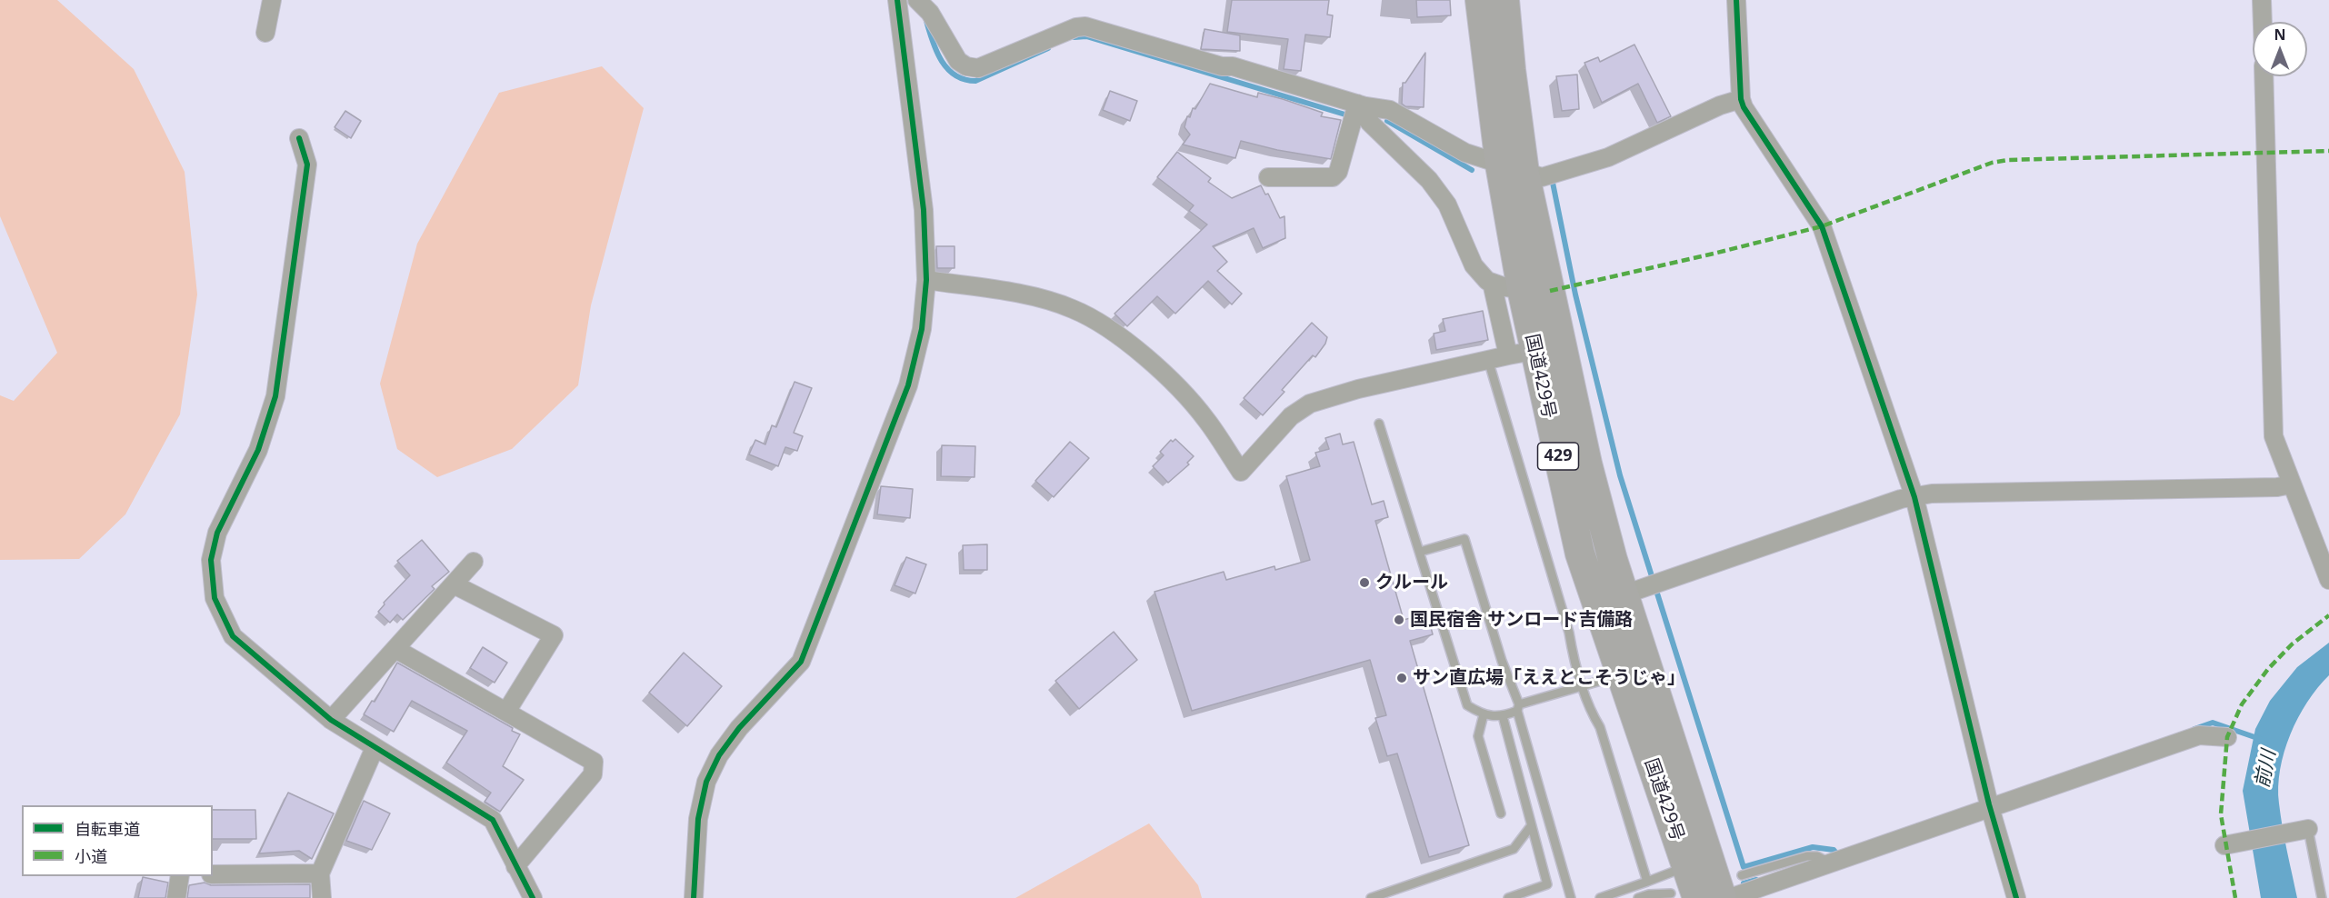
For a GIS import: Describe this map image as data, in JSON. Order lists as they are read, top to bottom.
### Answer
{
  "streets": {
    "highway": ["国道429号", "429"]
  },
  "water": ["前川"],
  "places": ["クルール", "国民宿舎 サンロード吉備路", "サン直広場「ええとこそうじゃ」"],
  "legend": ["自転車道", "小道"],
  "north": "top"
}
